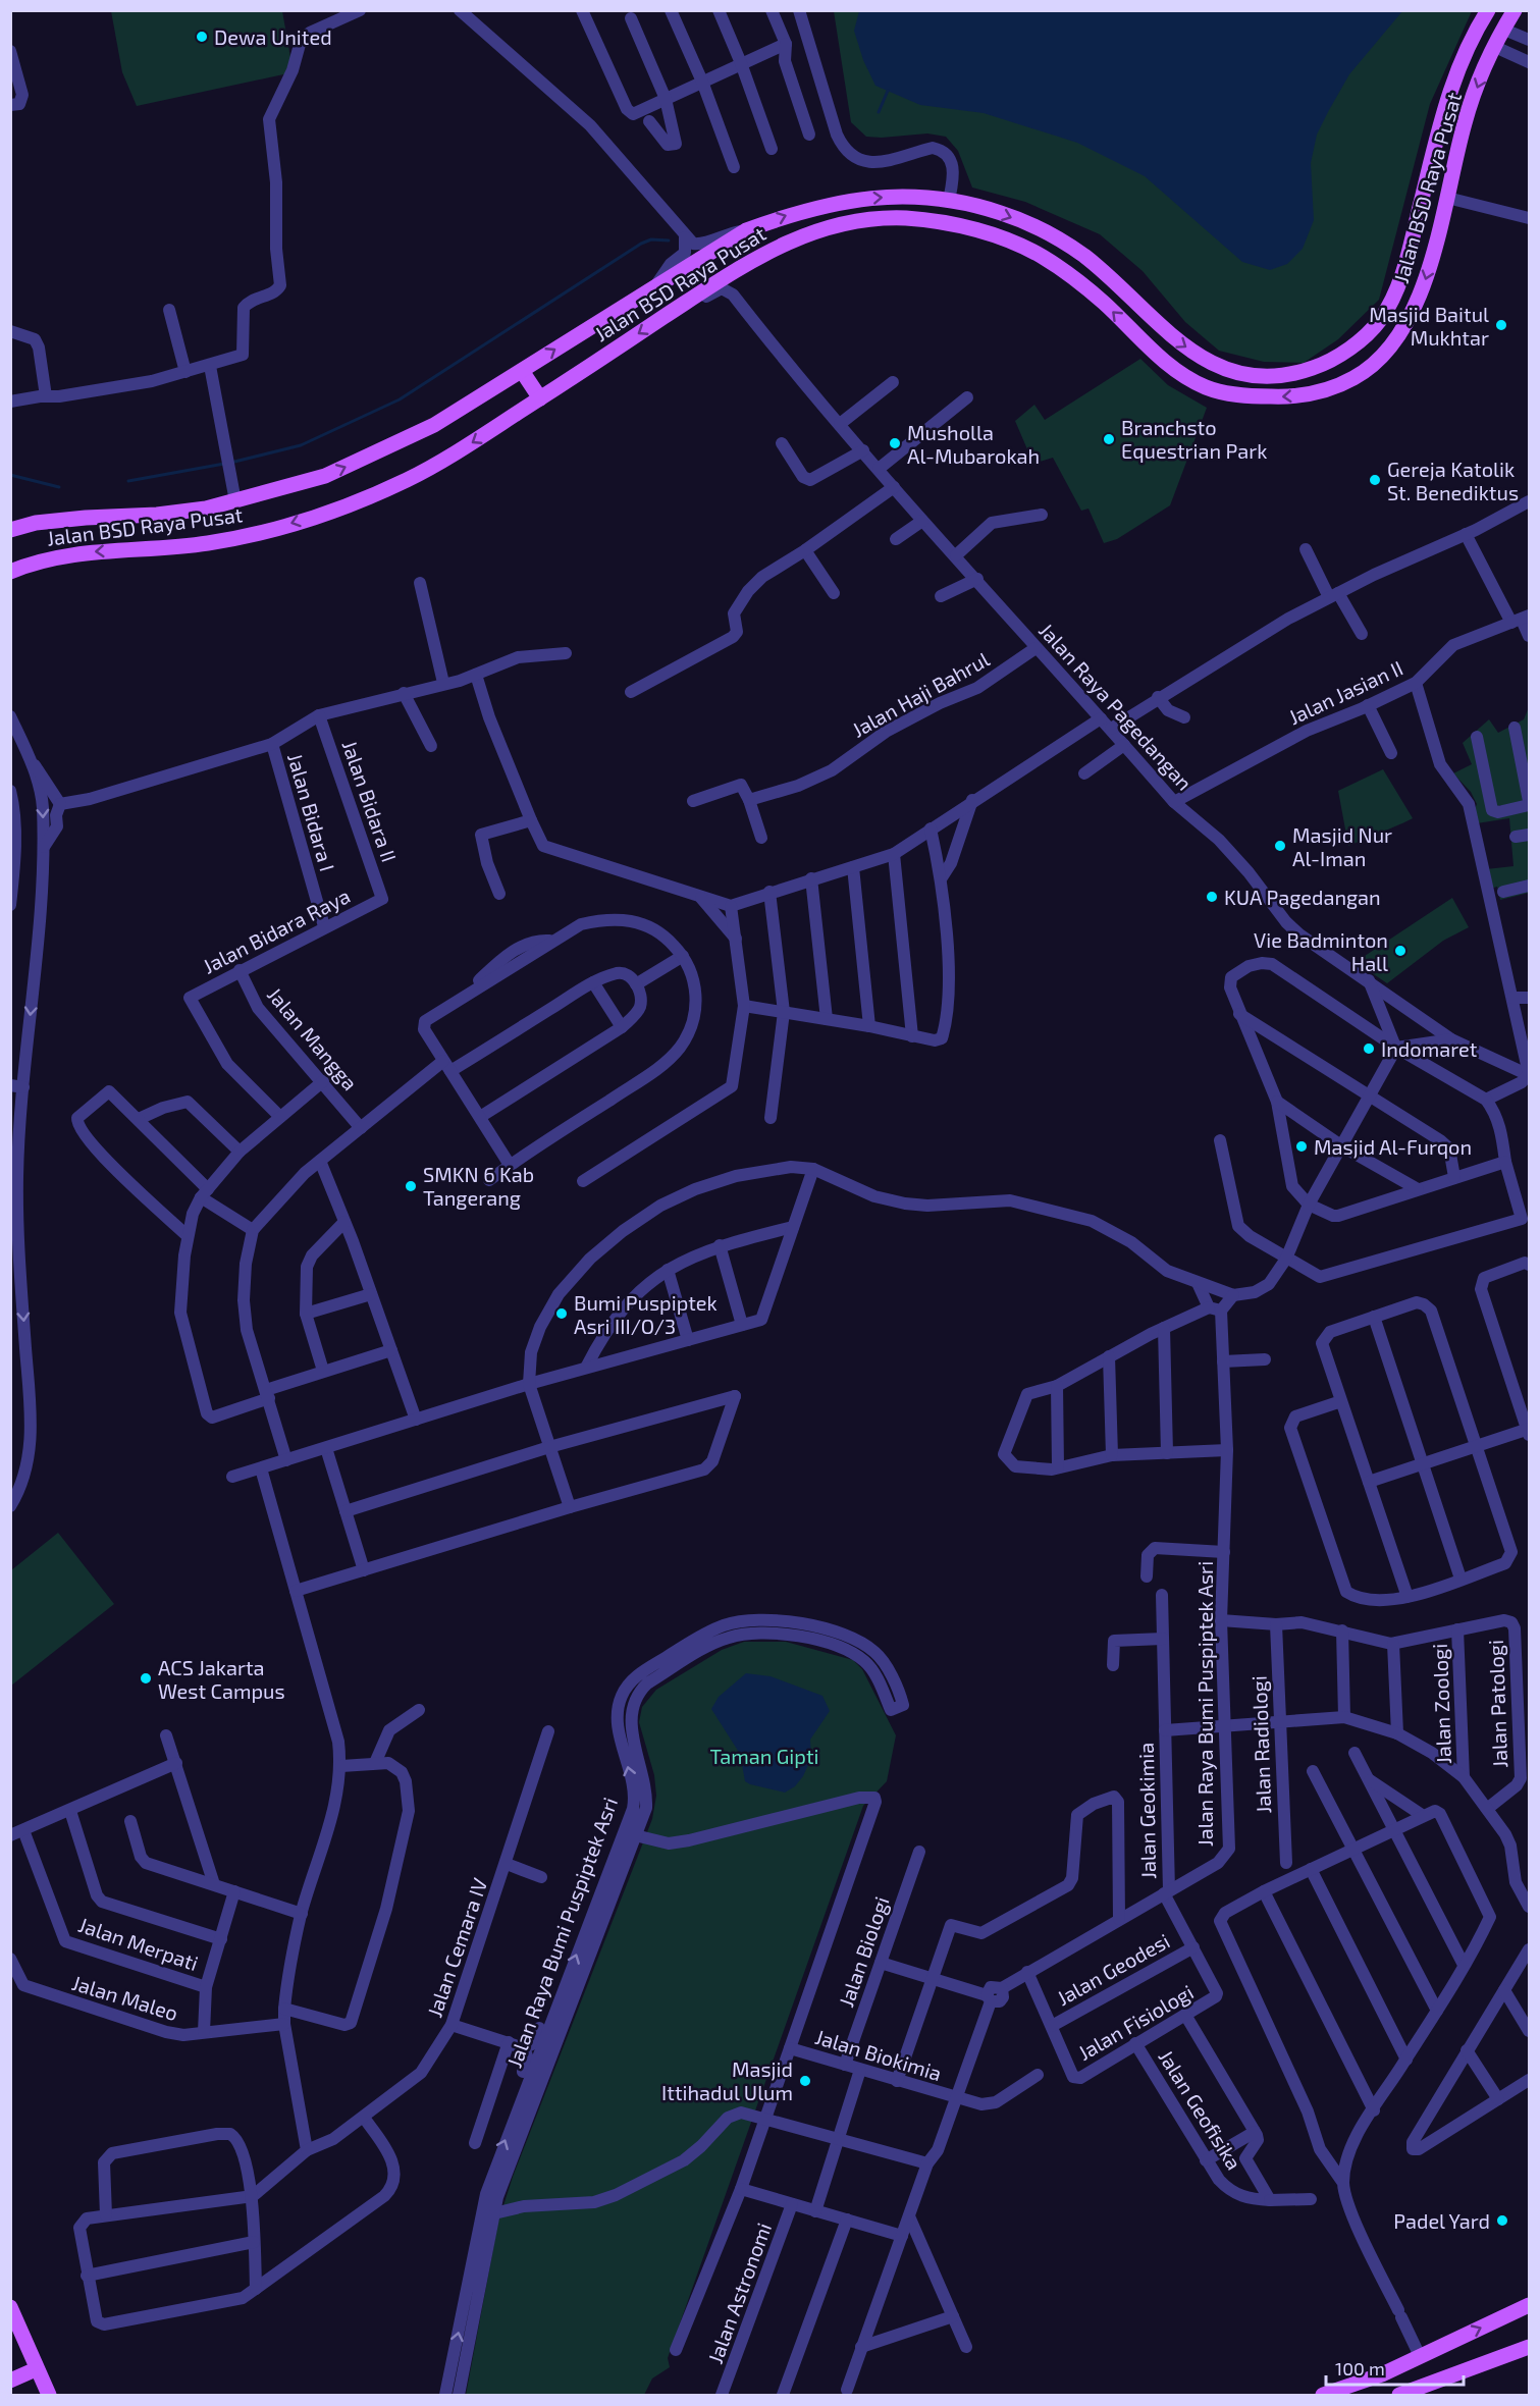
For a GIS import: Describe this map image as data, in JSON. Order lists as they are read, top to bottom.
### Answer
{
  "streets": {
    "main road": ["Jalan BSD Raya Pusat"],
    "street": [
      "Jalan Jasian II",
      "Jalan Haji Bahrul",
      "Jalan Raya Pagedangan",
      "Jalan Bidara II",
      "Jalan Bidara I",
      "Jalan Bidara Raya",
      "Jalan Mangga",
      "Jalan Raya Bumi Puspiptek Asri",
      "Jalan Zoologi",
      "Jalan Patologi",
      "Jalan Radiologi",
      "Jalan Geokimia",
      "Jalan Merpati",
      "Jalan Cemara IV",
      "Jalan Biologi",
      "Jalan Geodesi",
      "Jalan Maleo",
      "Jalan Fisiologi",
      "Jalan Biokimia",
      "Jalan Geofisika",
      "Jalan Astronomi"
    ]
  },
  "crossings": [
    ["Jalan Jasian II", "Jalan Raya Pagedangan"],
    ["Jalan Haji Bahrul", "Jalan Raya Pagedangan"],
    ["Jalan Bidara II", "Jalan Bidara Raya"],
    ["Jalan Bidara I", "Jalan Bidara Raya"],
    ["Jalan Bidara Raya", "Jalan Mangga"],
    ["Jalan Raya Bumi Puspiptek Asri", "Jalan Patologi"],
    ["Jalan Raya Bumi Puspiptek Asri", "Jalan Geokimia"],
    ["Jalan Raya Bumi Puspiptek Asri", "Jalan Fisiologi"],
    ["Jalan Zoologi", "Jalan Patologi"],
    ["Jalan Patologi", "Jalan Radiologi"],
    ["Jalan Radiologi", "Jalan Geokimia"],
    ["Jalan Geokimia", "Jalan Fisiologi"],
    ["Jalan Biologi", "Jalan Biokimia"],
    ["Jalan Geodesi", "Jalan Fisiologi"],
    ["Jalan Fisiologi", "Jalan Geofisika"]
  ],
  "parks": ["Taman Gipti"],
  "places": [
    "Dewa United",
    "Masjid Baitul Mukhtar",
    "Branchsto Equestrian Park",
    "Musholla Al-Mubarokah",
    "Gereja Katolik St. Benediktus",
    "Masjid Nur Al-Iman",
    "KUA Pagedangan",
    "Vie Badminton Hall",
    "Indomaret",
    "Masjid Al-Furqon",
    "SMKN 6 Kab Tangerang",
    "Bumi Puspiptek Asri III/O/3",
    "ACS Jakarta West Campus",
    "Masjid Ittihadul Ulum",
    "Padel Yard"
  ],
  "scale_bar": "100 m"
}
